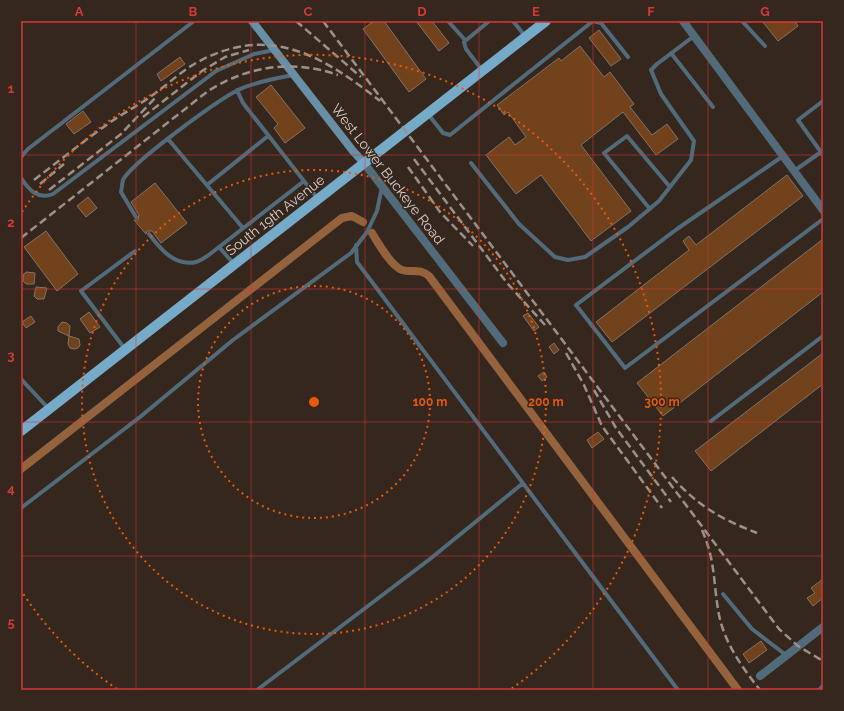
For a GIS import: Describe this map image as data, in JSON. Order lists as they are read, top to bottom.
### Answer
{
  "streets": {
    "main road": ["West Lower Buckeye Road", "South 19th Avenue"]
  },
  "crossings": [
    ["West Lower Buckeye Road", "South 19th Avenue"]
  ],
  "grid": {
    "columns": [
      "A",
      "B",
      "C",
      "D",
      "E",
      "F",
      "G"
    ],
    "rows": [
      "1",
      "2",
      "3",
      "4",
      "5"
    ]
  },
  "rings": ["100 m", "200 m", "300 m"]
}
